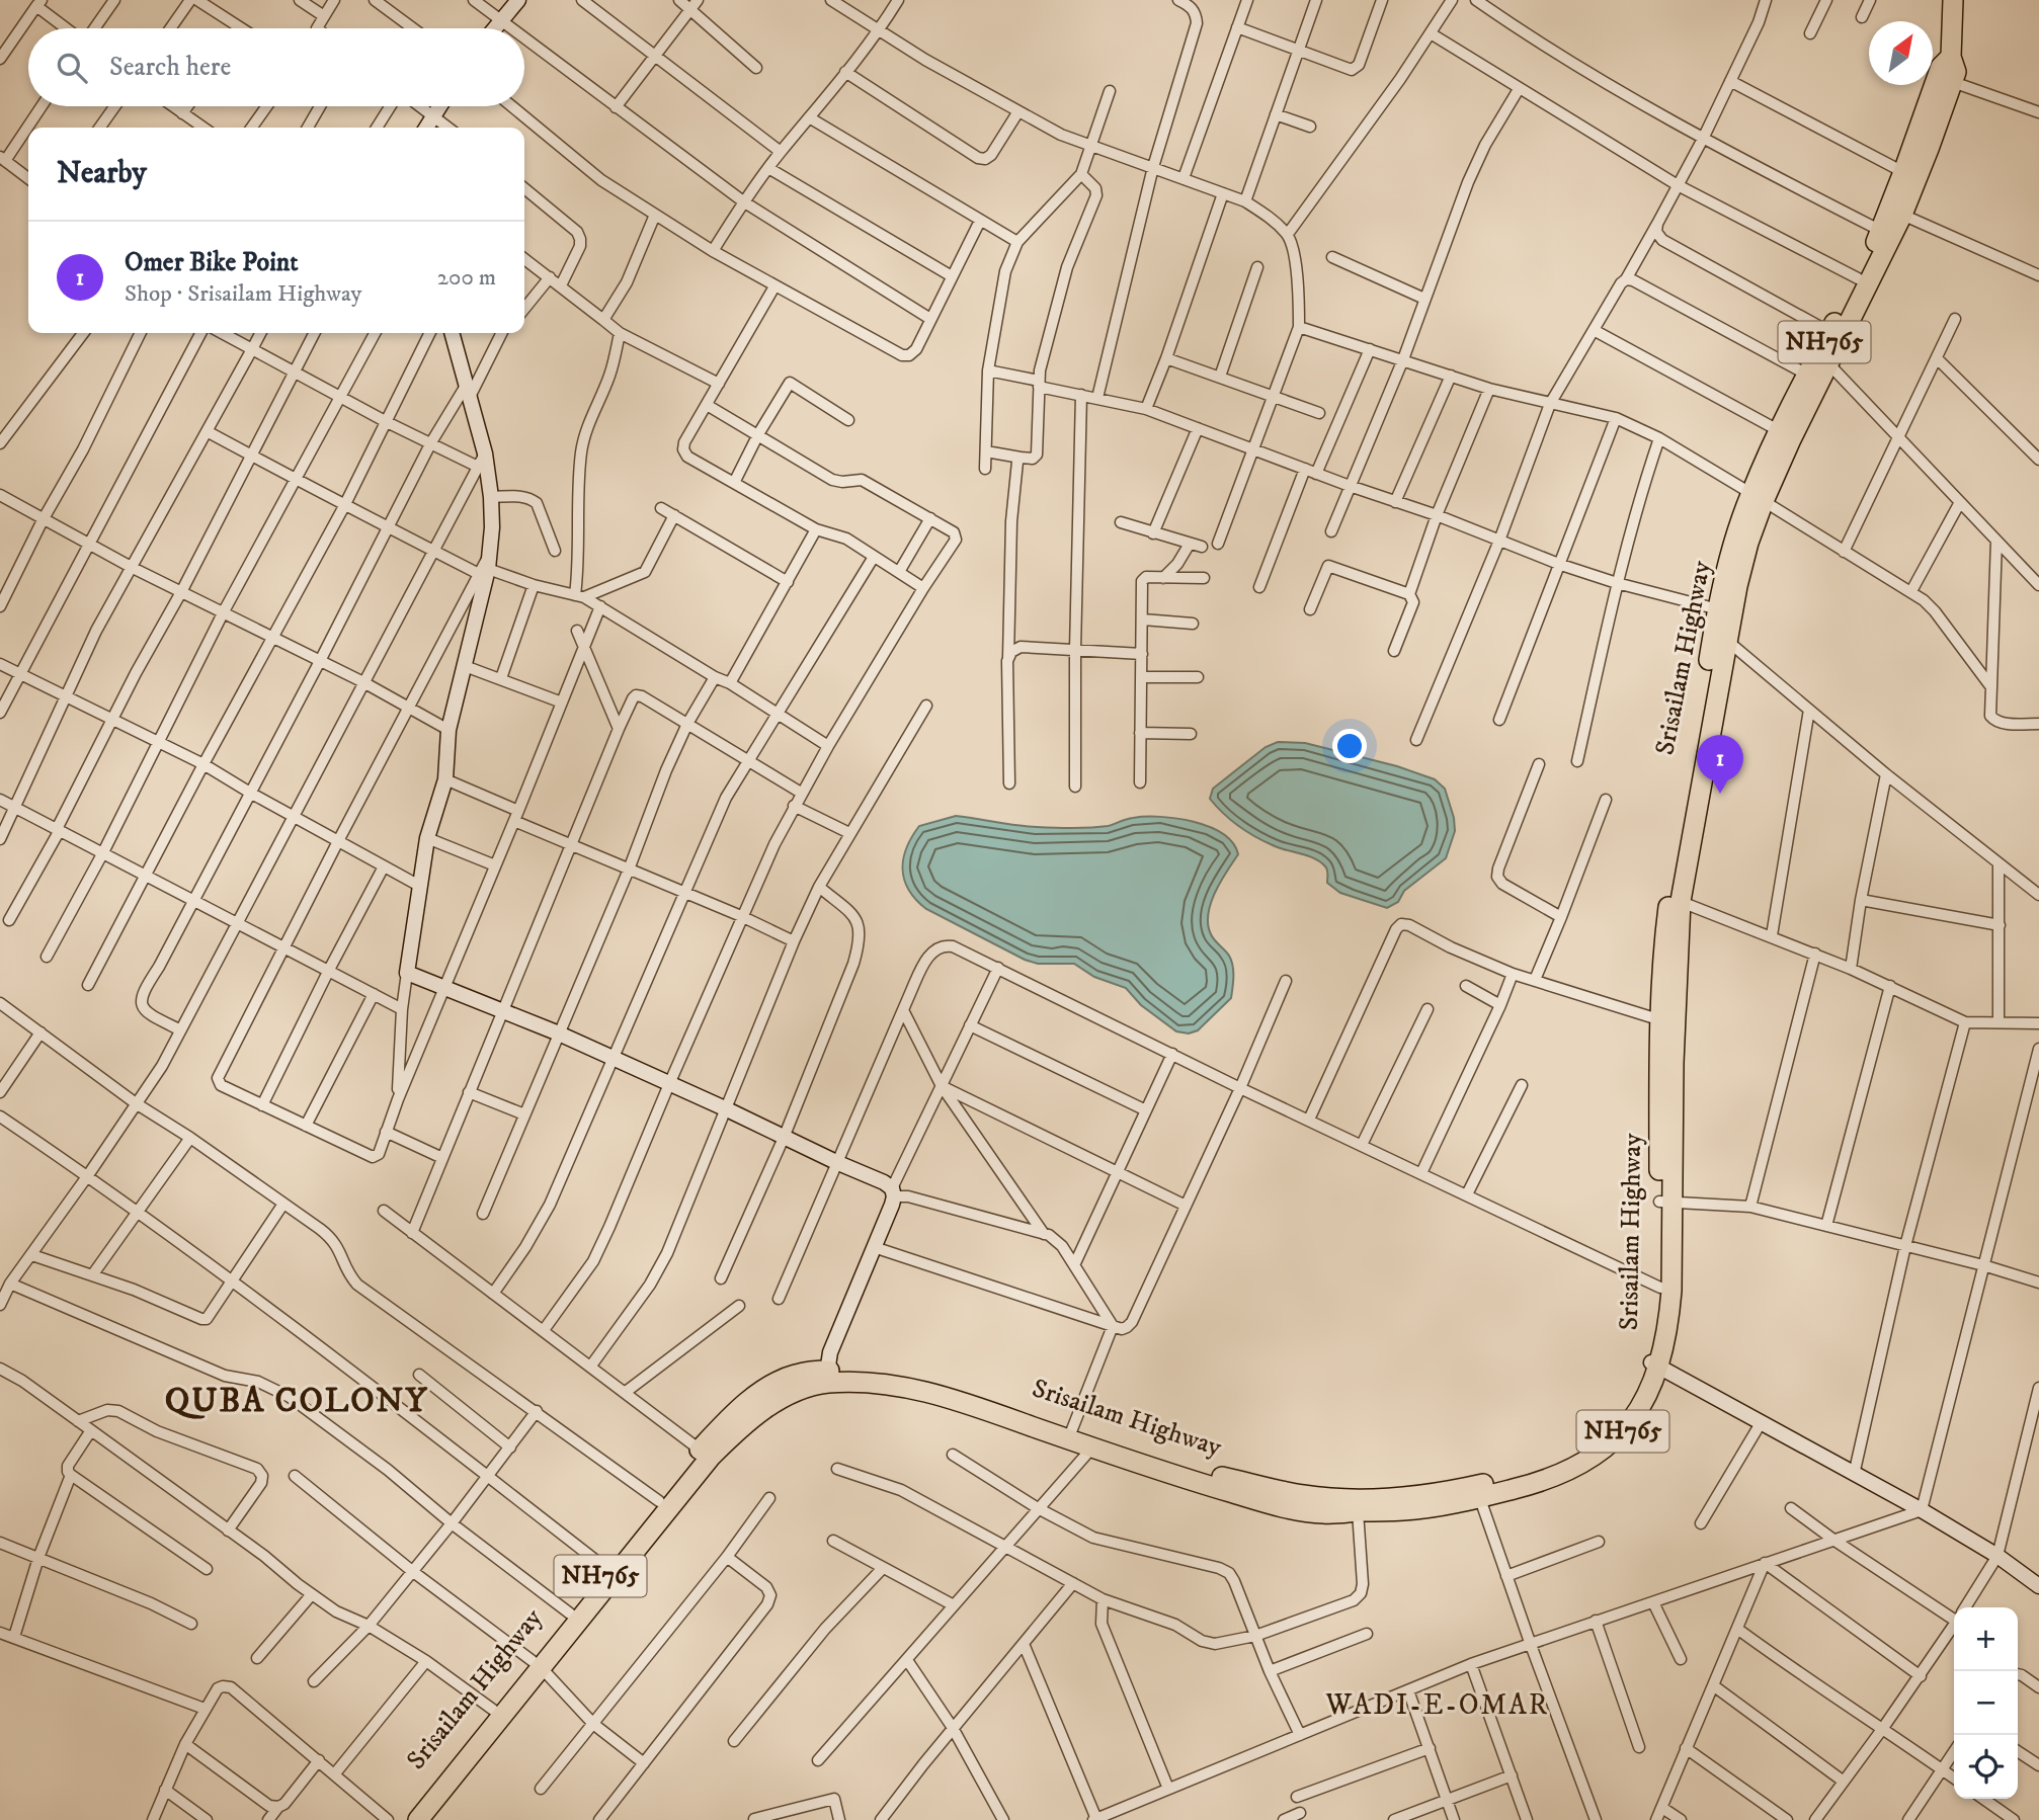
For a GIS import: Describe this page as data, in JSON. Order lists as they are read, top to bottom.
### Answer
{
  "streets": {
    "highway": ["NH765", "Srisailam Highway"]
  },
  "districts": ["QUBA COLONY", "WADI-E-OMAR"],
  "north": "top right",
  "page": {
    "search": "Search here",
    "heading": "Nearby",
    "list": [
      {
        "mark": "1",
        "name": "Omer Bike Point",
        "note": "Shop · Srisailam Highway",
        "value": "200 m"
      }
    ],
    "pins": "1",
    "map_buttons": ["+", "−"]
  }
}
